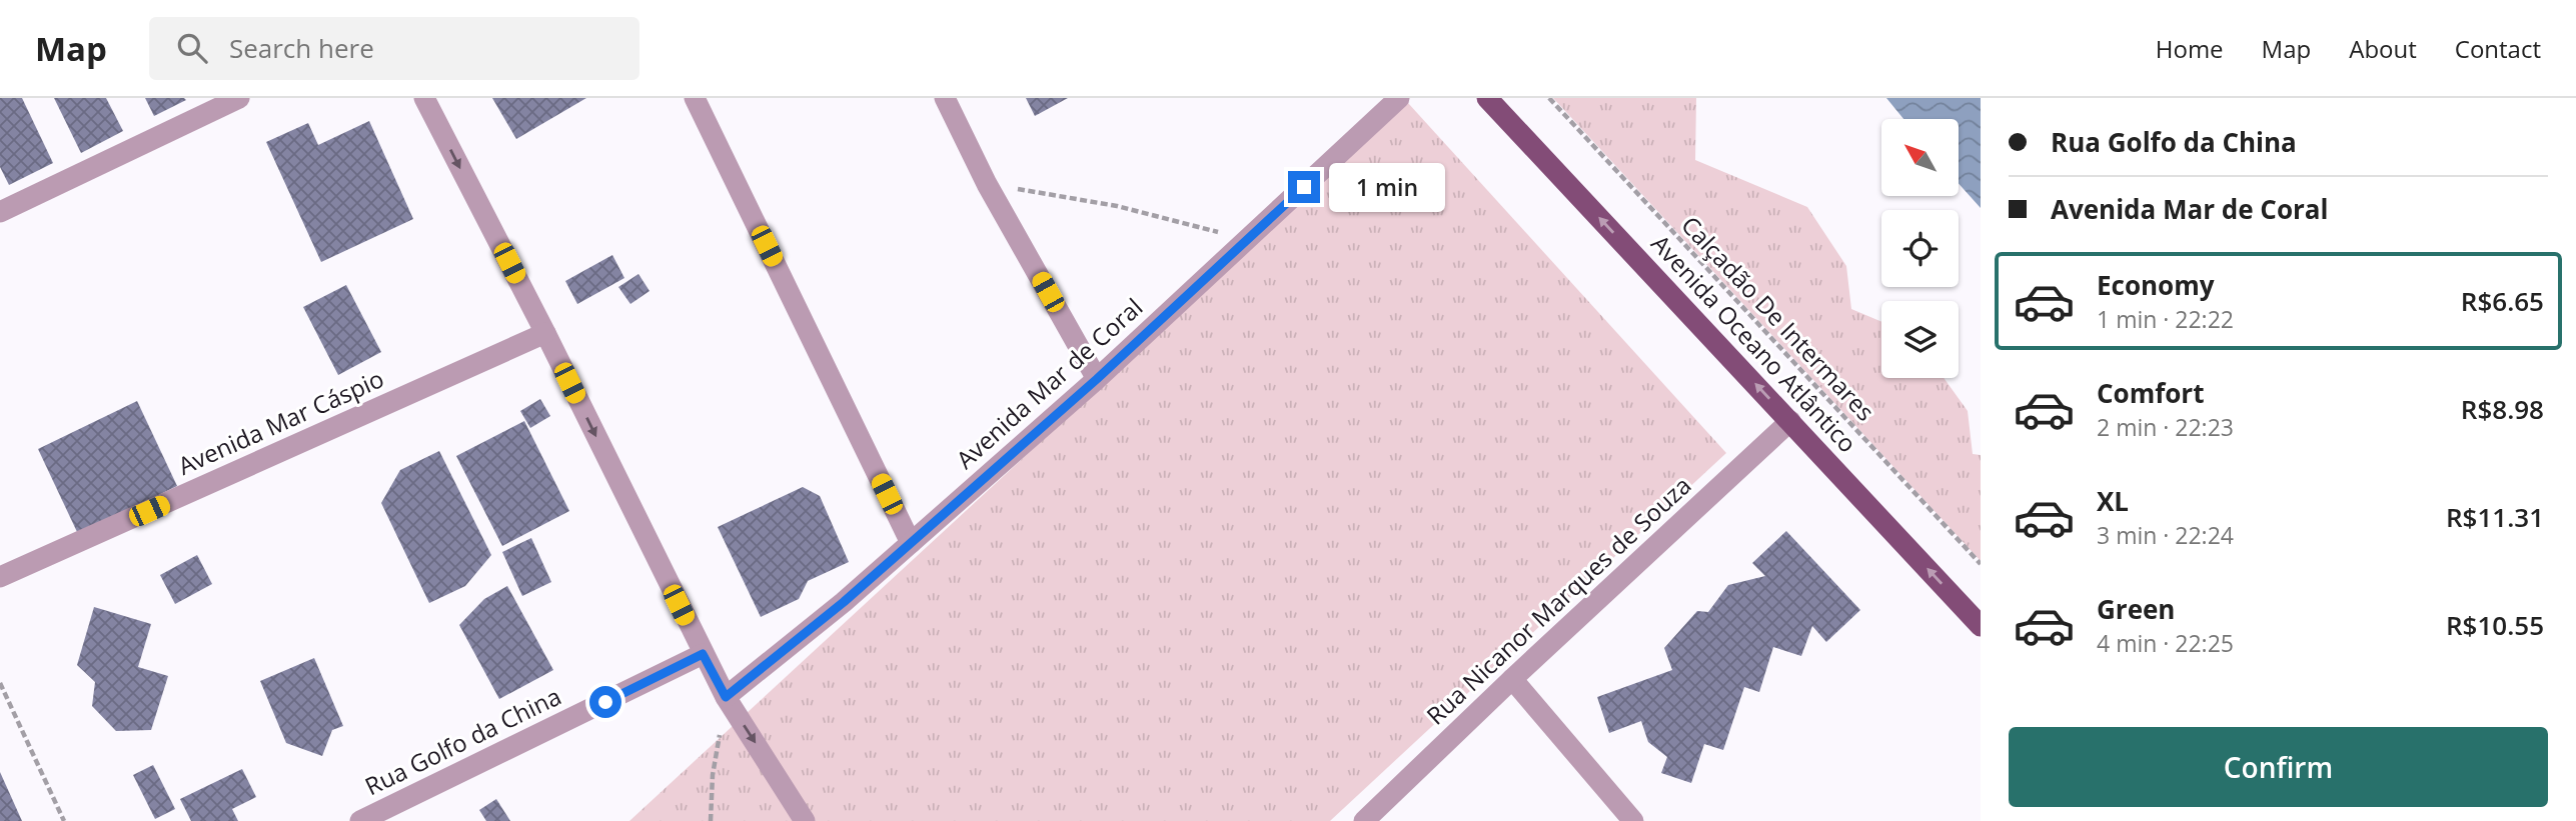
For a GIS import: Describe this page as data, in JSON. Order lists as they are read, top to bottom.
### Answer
{
  "streets": {
    "main road": ["Avenida Oceano Atlântico"],
    "street": [
      "Avenida Mar de Coral",
      "Avenida Mar Cáspio",
      "Rua Nicanor Marques de Souza",
      "Rua Golfo da China"
    ],
    "path": ["Calçadão De Intermares"]
  },
  "crossings": [
    ["Avenida Oceano Atlântico", "Rua Nicanor Marques de Souza"]
  ],
  "one_way": ["Avenida Oceano Atlântico"],
  "north": "top left",
  "page": {
    "header": "Map",
    "search": "Search here",
    "nav": [
      "Home",
      "Map",
      "About",
      "Contact"
    ],
    "banner": ["Rua Golfo da China", "Avenida Mar de Coral"],
    "bubble": "1 min",
    "list": [
      {
        "name": "Economy",
        "note": "1 min · 22:22",
        "value": "R$6.65"
      },
      {
        "name": "Comfort",
        "note": "2 min · 22:23",
        "value": "R$8.98"
      },
      {
        "name": "XL",
        "note": "3 min · 22:24",
        "value": "R$11.31"
      },
      {
        "name": "Green",
        "note": "4 min · 22:25",
        "value": "R$10.55"
      }
    ],
    "buttons": "Confirm"
  }
}
